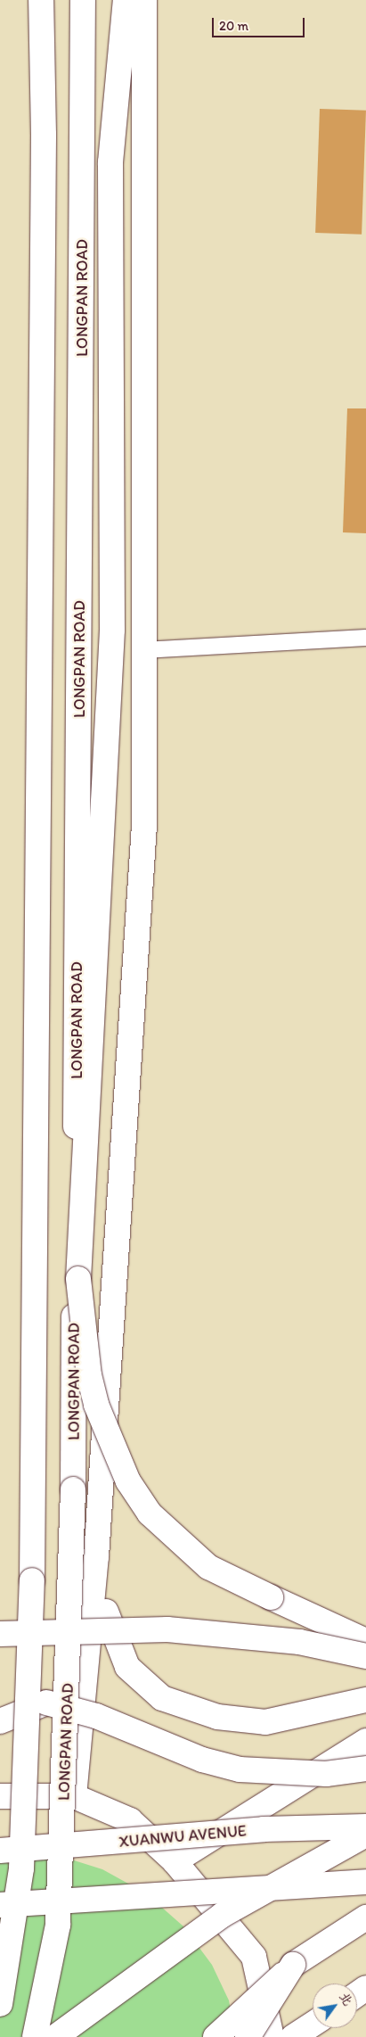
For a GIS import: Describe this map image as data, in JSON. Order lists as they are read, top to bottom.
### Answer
{
  "streets": {
    "main road": ["LONGPAN ROAD", "XUANWU AVENUE"]
  },
  "scale_bar": "20 m",
  "north": "top right"
}
